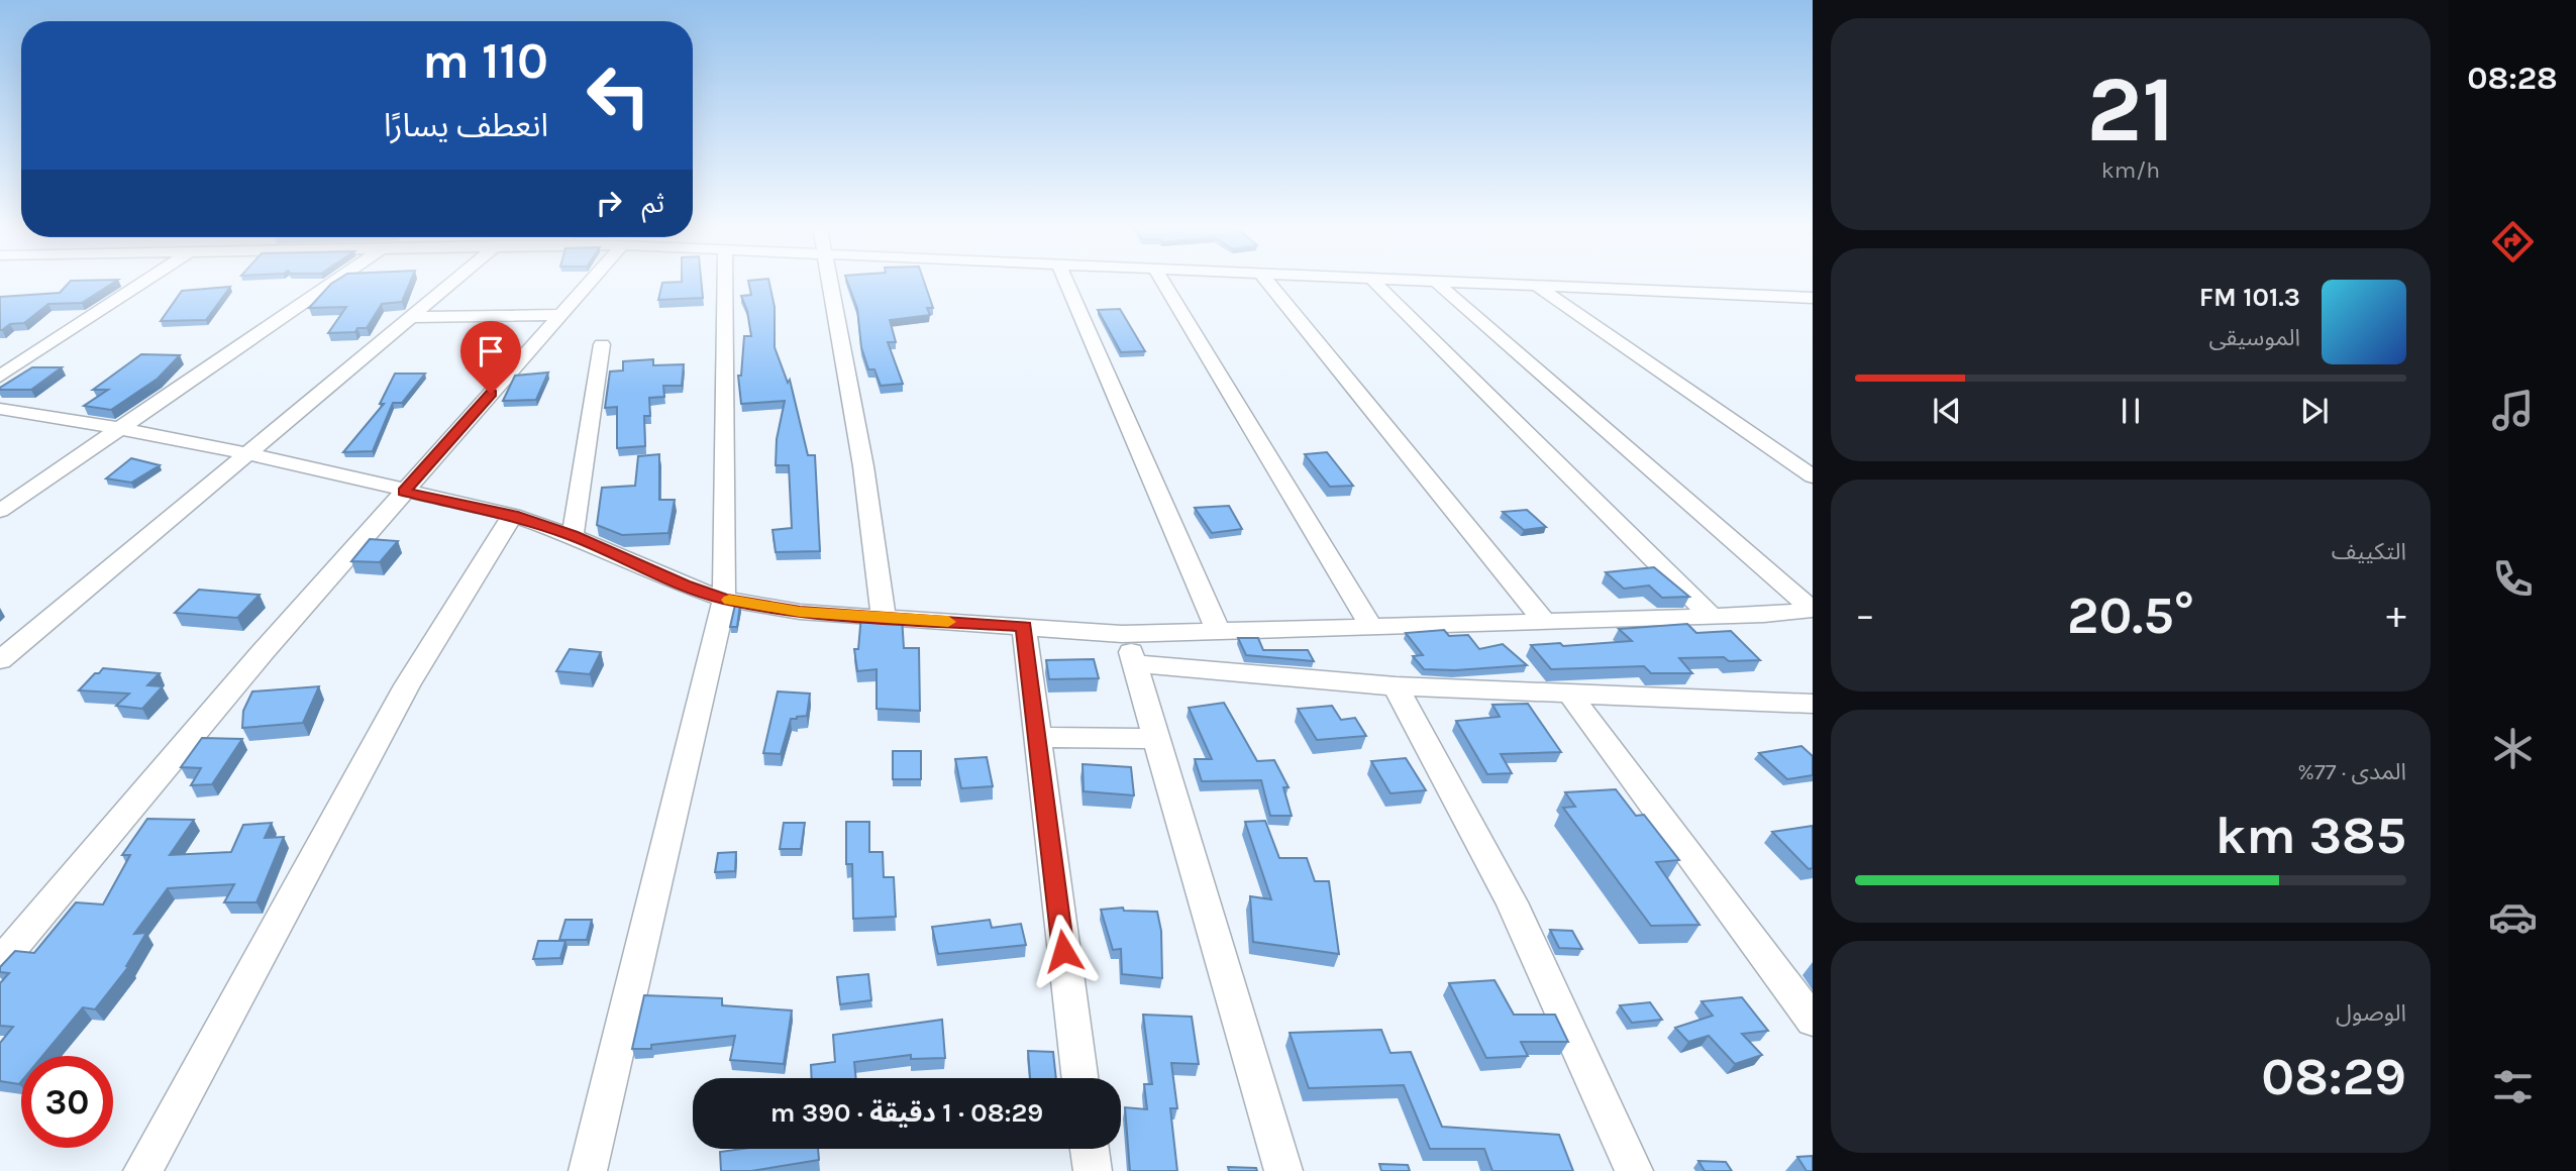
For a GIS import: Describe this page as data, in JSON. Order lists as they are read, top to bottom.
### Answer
{
  "page": {
    "tabs": "08:28",
    "tile": [
      ["21", "km/h"],
      "التكييف",
      ["المدى · 77%", "385 km"],
      ["الوصول", "08:29"]
    ],
    "turn": ["110 m", "انعطف يسارًا"],
    "then": "ثم",
    "song": ["101.3 FM", "الموسيقى"],
    "heat": ["−", "20.5°", "+"],
    "limit": "30",
    "trip": "08:29 · 1 دقيقة · 390 m"
  }
}
